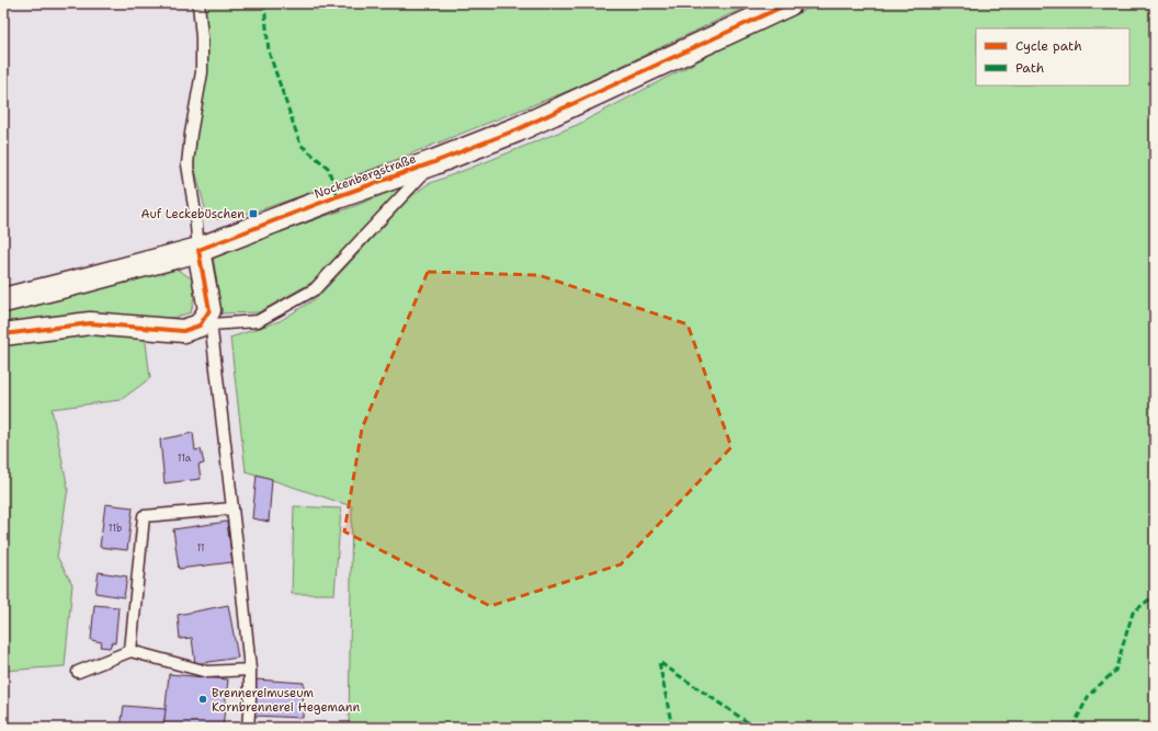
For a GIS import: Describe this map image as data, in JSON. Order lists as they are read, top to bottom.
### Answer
{
  "streets": {
    "main road": ["Nockenbergstraße"]
  },
  "places": {
    "transit": ["Auf Leckebüschen"],
    "other": ["Brennereimuseum Kornbrennerei Hegemann"]
  },
  "house_numbers": ["11a", "11b", "11"],
  "legend": ["Cycle path", "Path"]
}
